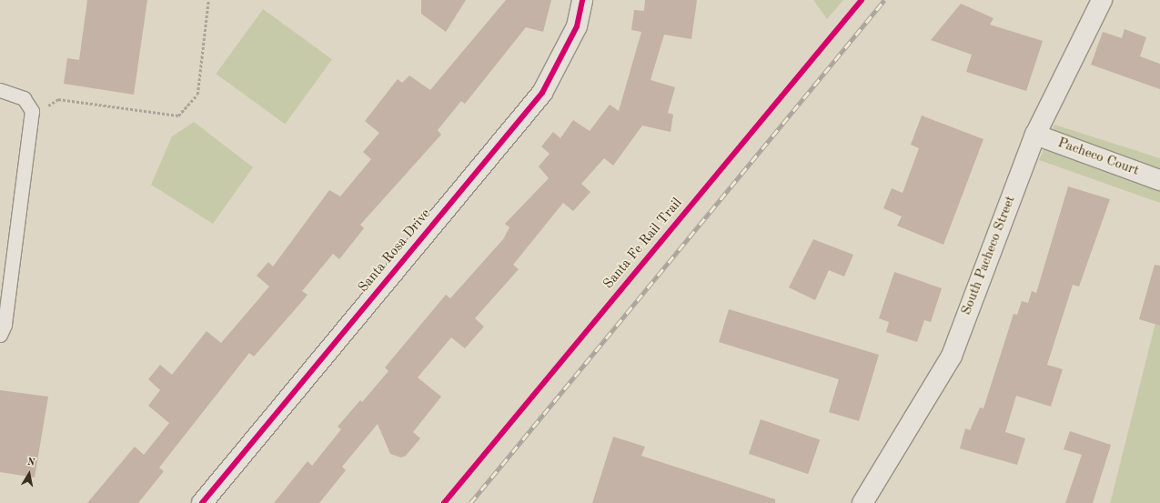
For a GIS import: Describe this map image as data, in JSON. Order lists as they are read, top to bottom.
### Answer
{
  "streets": {
    "street": ["Pacheco Court", "Santa Rosa Drive", "South Pacheco Street"],
    "cycle path": ["Santa Fe Rail Trail"]
  },
  "crossings": [
    ["Pacheco Court", "South Pacheco Street"]
  ],
  "north": "top"
}
